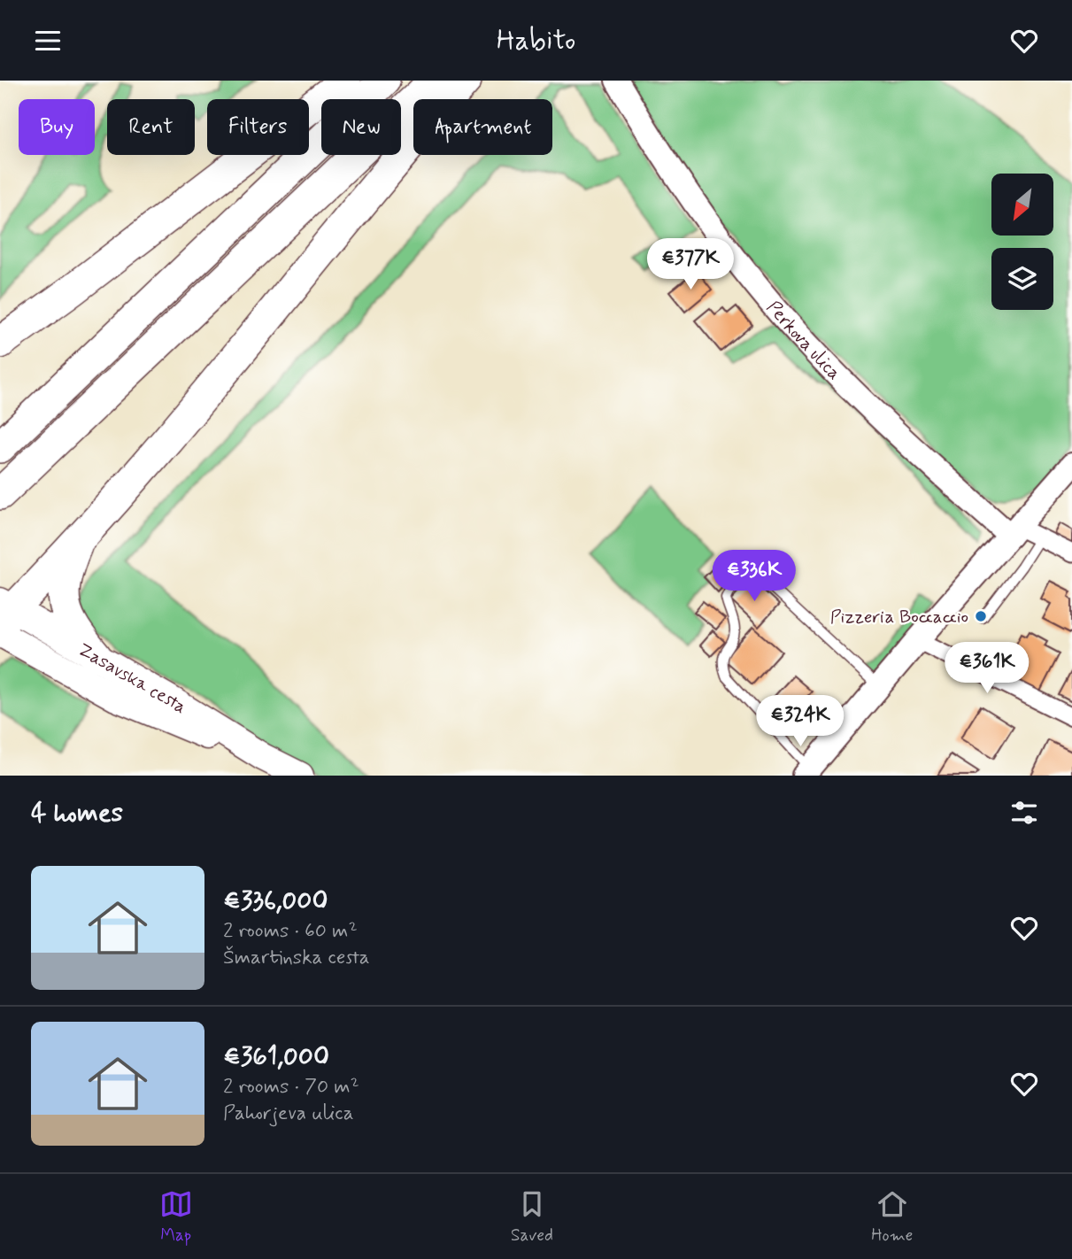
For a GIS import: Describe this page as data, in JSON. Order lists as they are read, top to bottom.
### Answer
{
  "streets": {
    "main road": ["Zasavska cesta"],
    "street": ["Perkova ulica"]
  },
  "places": ["Pizzeria Boccaccio"],
  "north": "bottom left",
  "page": {
    "header": "Habito",
    "chip": [
      "Buy",
      "Rent",
      "Filters",
      "New",
      "Apartment"
    ],
    "price": [
      "€377K",
      "€336K",
      "€361K",
      "€324K"
    ],
    "heading": "4 homes",
    "list": [
      {
        "name": "€336,000",
        "note": "2 rooms · 60 m² · Šmartinska cesta"
      },
      {
        "name": "€361,000",
        "note": "2 rooms · 70 m² · Pahorjeva ulica"
      }
    ],
    "tabs": ["Map", "Saved", "Home"]
  }
}
